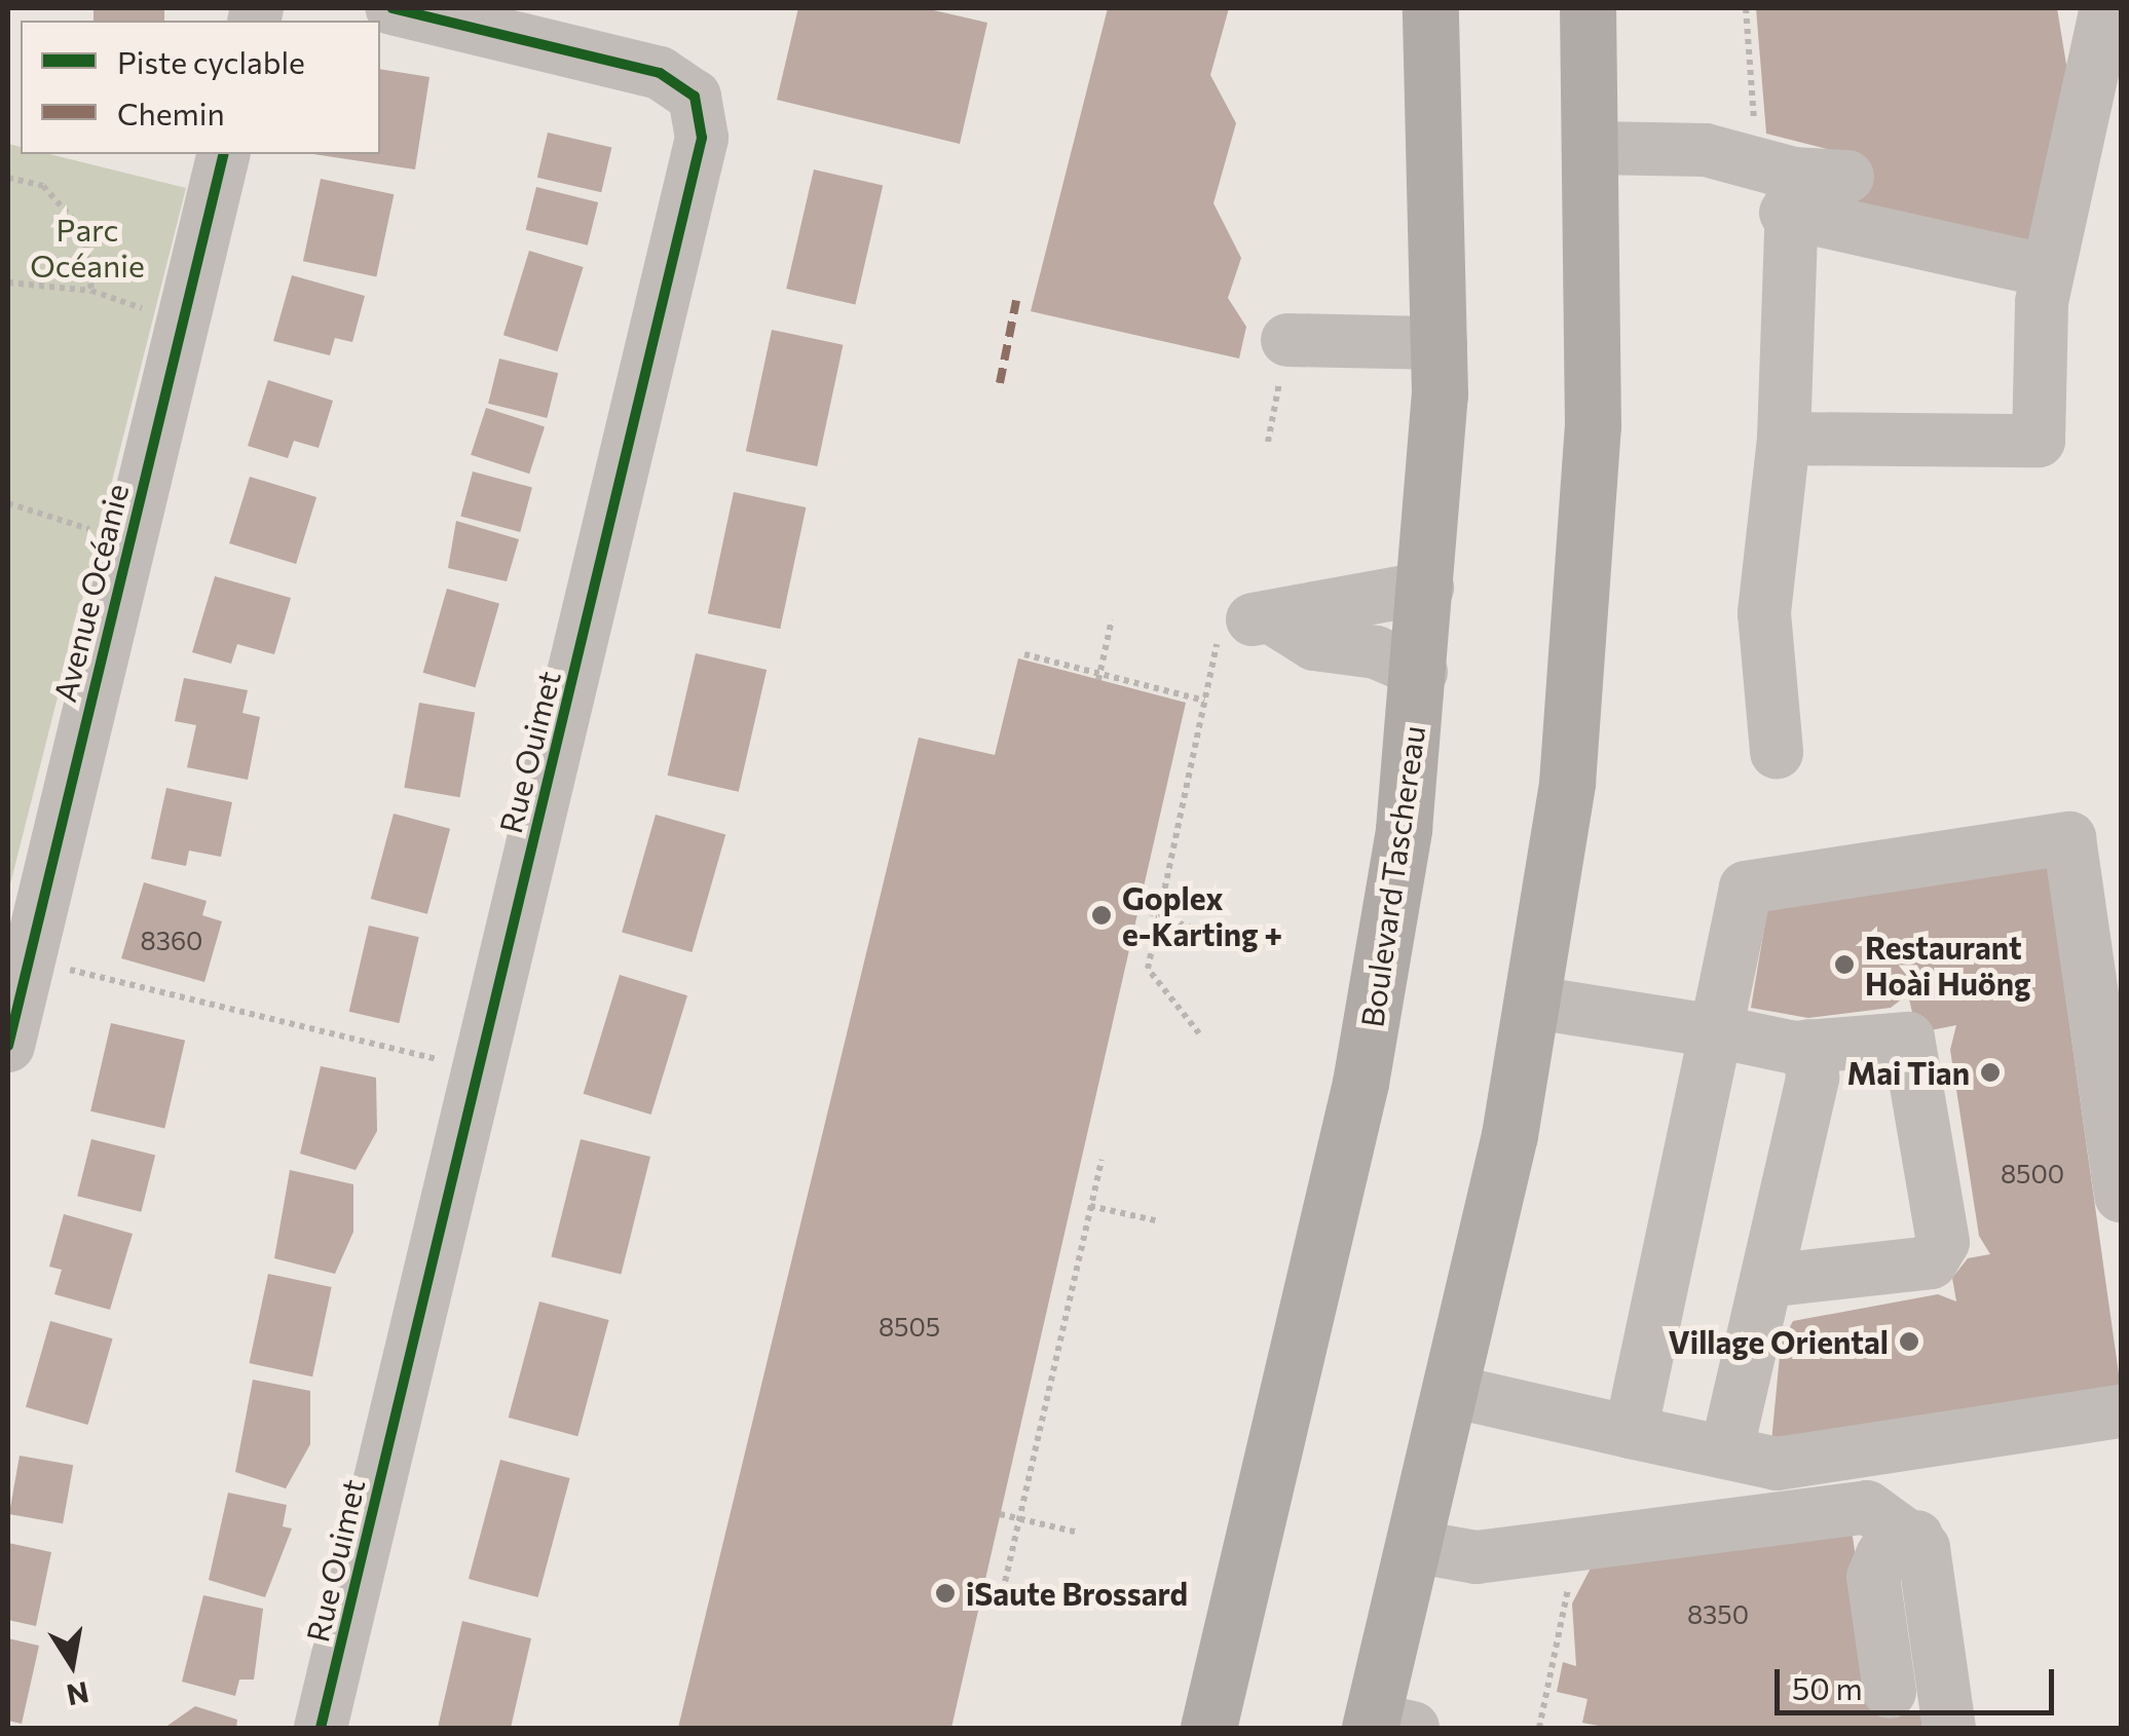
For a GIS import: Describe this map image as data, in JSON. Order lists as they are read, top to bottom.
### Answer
{
  "streets": {
    "main road": ["Boulevard Taschereau"],
    "street": ["Avenue Océanie", "Rue Ouimet"]
  },
  "parks": ["Parc Océanie"],
  "places": [
    "Goplex e-Karting +",
    "Restaurant Hoài Huöng",
    "Mai Tian",
    "Village Oriental",
    "iSaute Brossard"
  ],
  "house_numbers": [
    "8360",
    "8500",
    "8505",
    "8350"
  ],
  "legend": ["Piste cyclable", "Chemin"],
  "scale_bar": "50 m",
  "north": "bottom"
}
